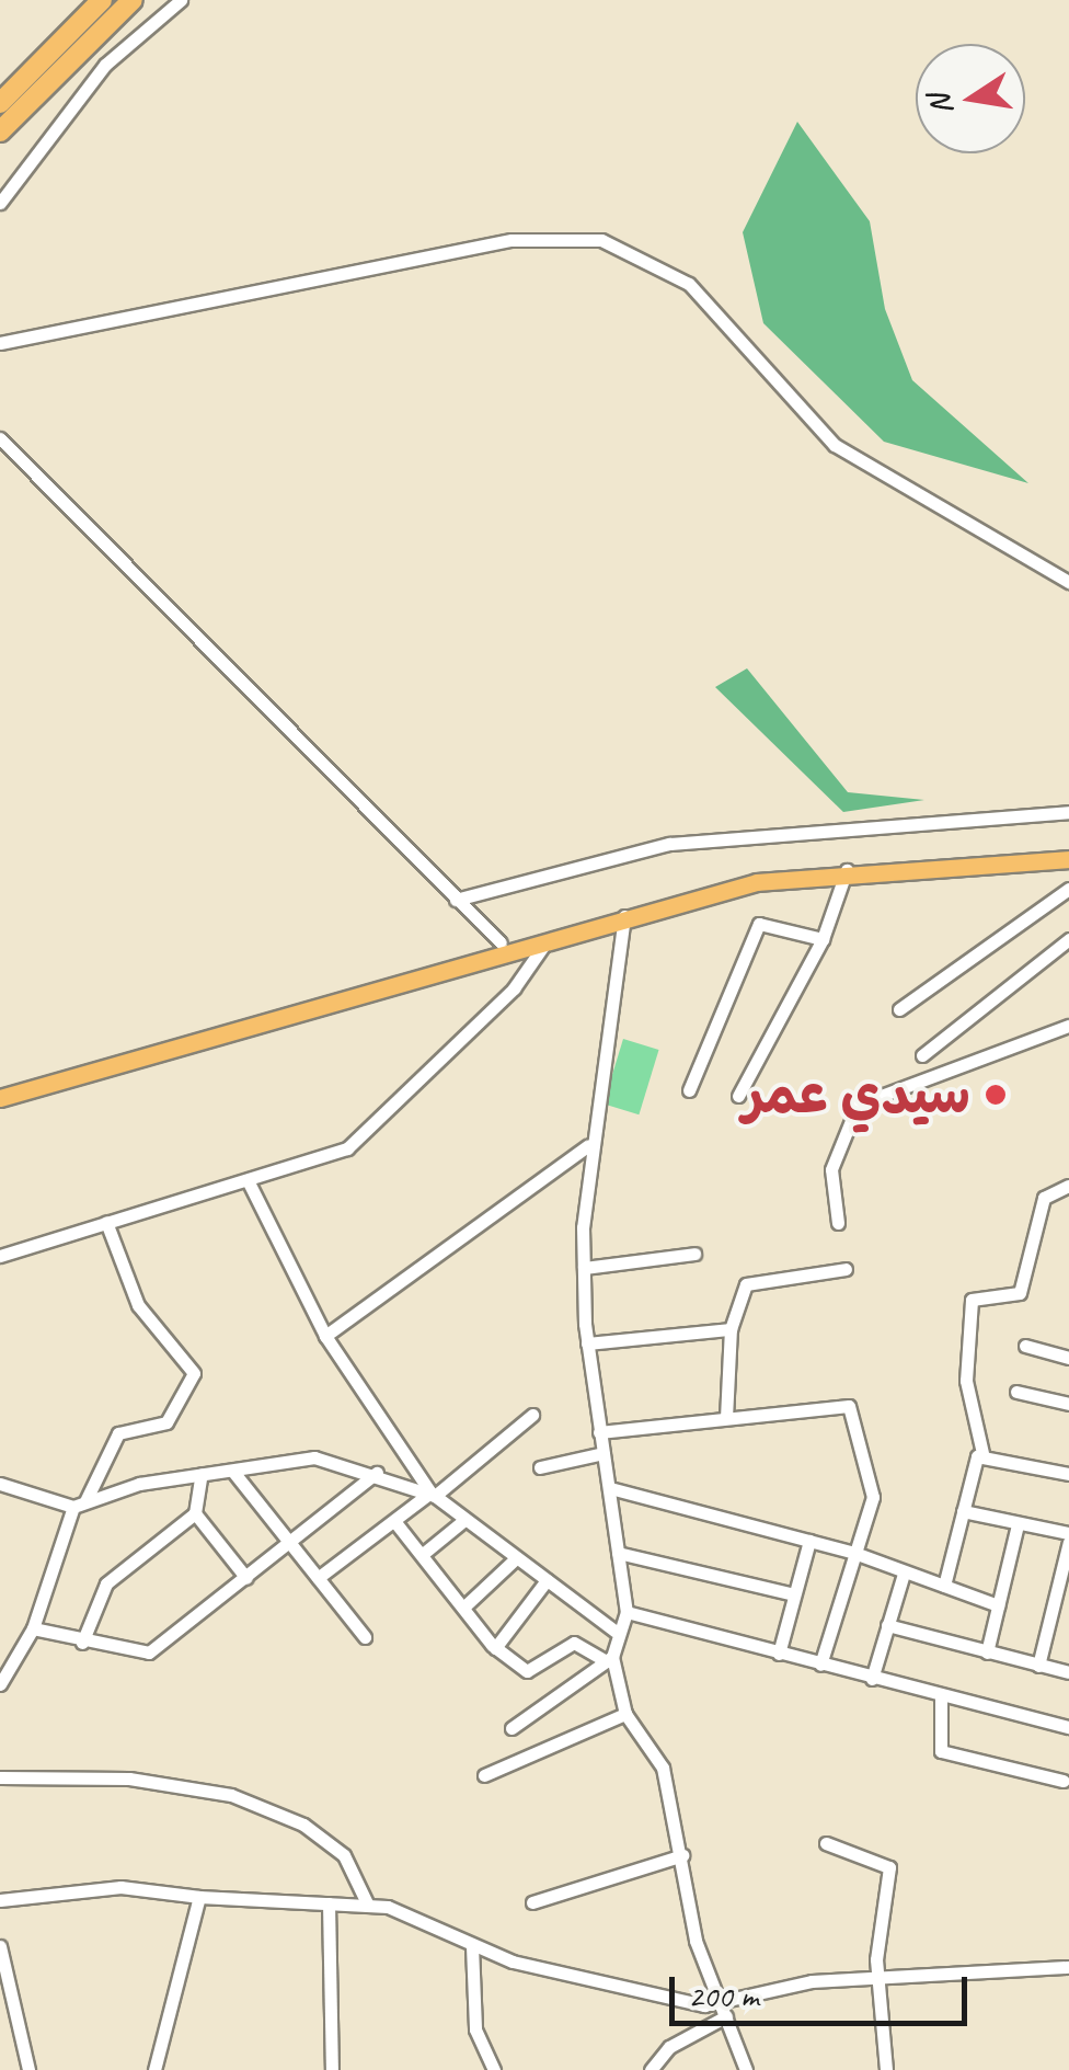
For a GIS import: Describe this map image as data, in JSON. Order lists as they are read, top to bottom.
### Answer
{
  "places": ["سيدي عمر"],
  "scale_bar": "200 m",
  "north": "left"
}
